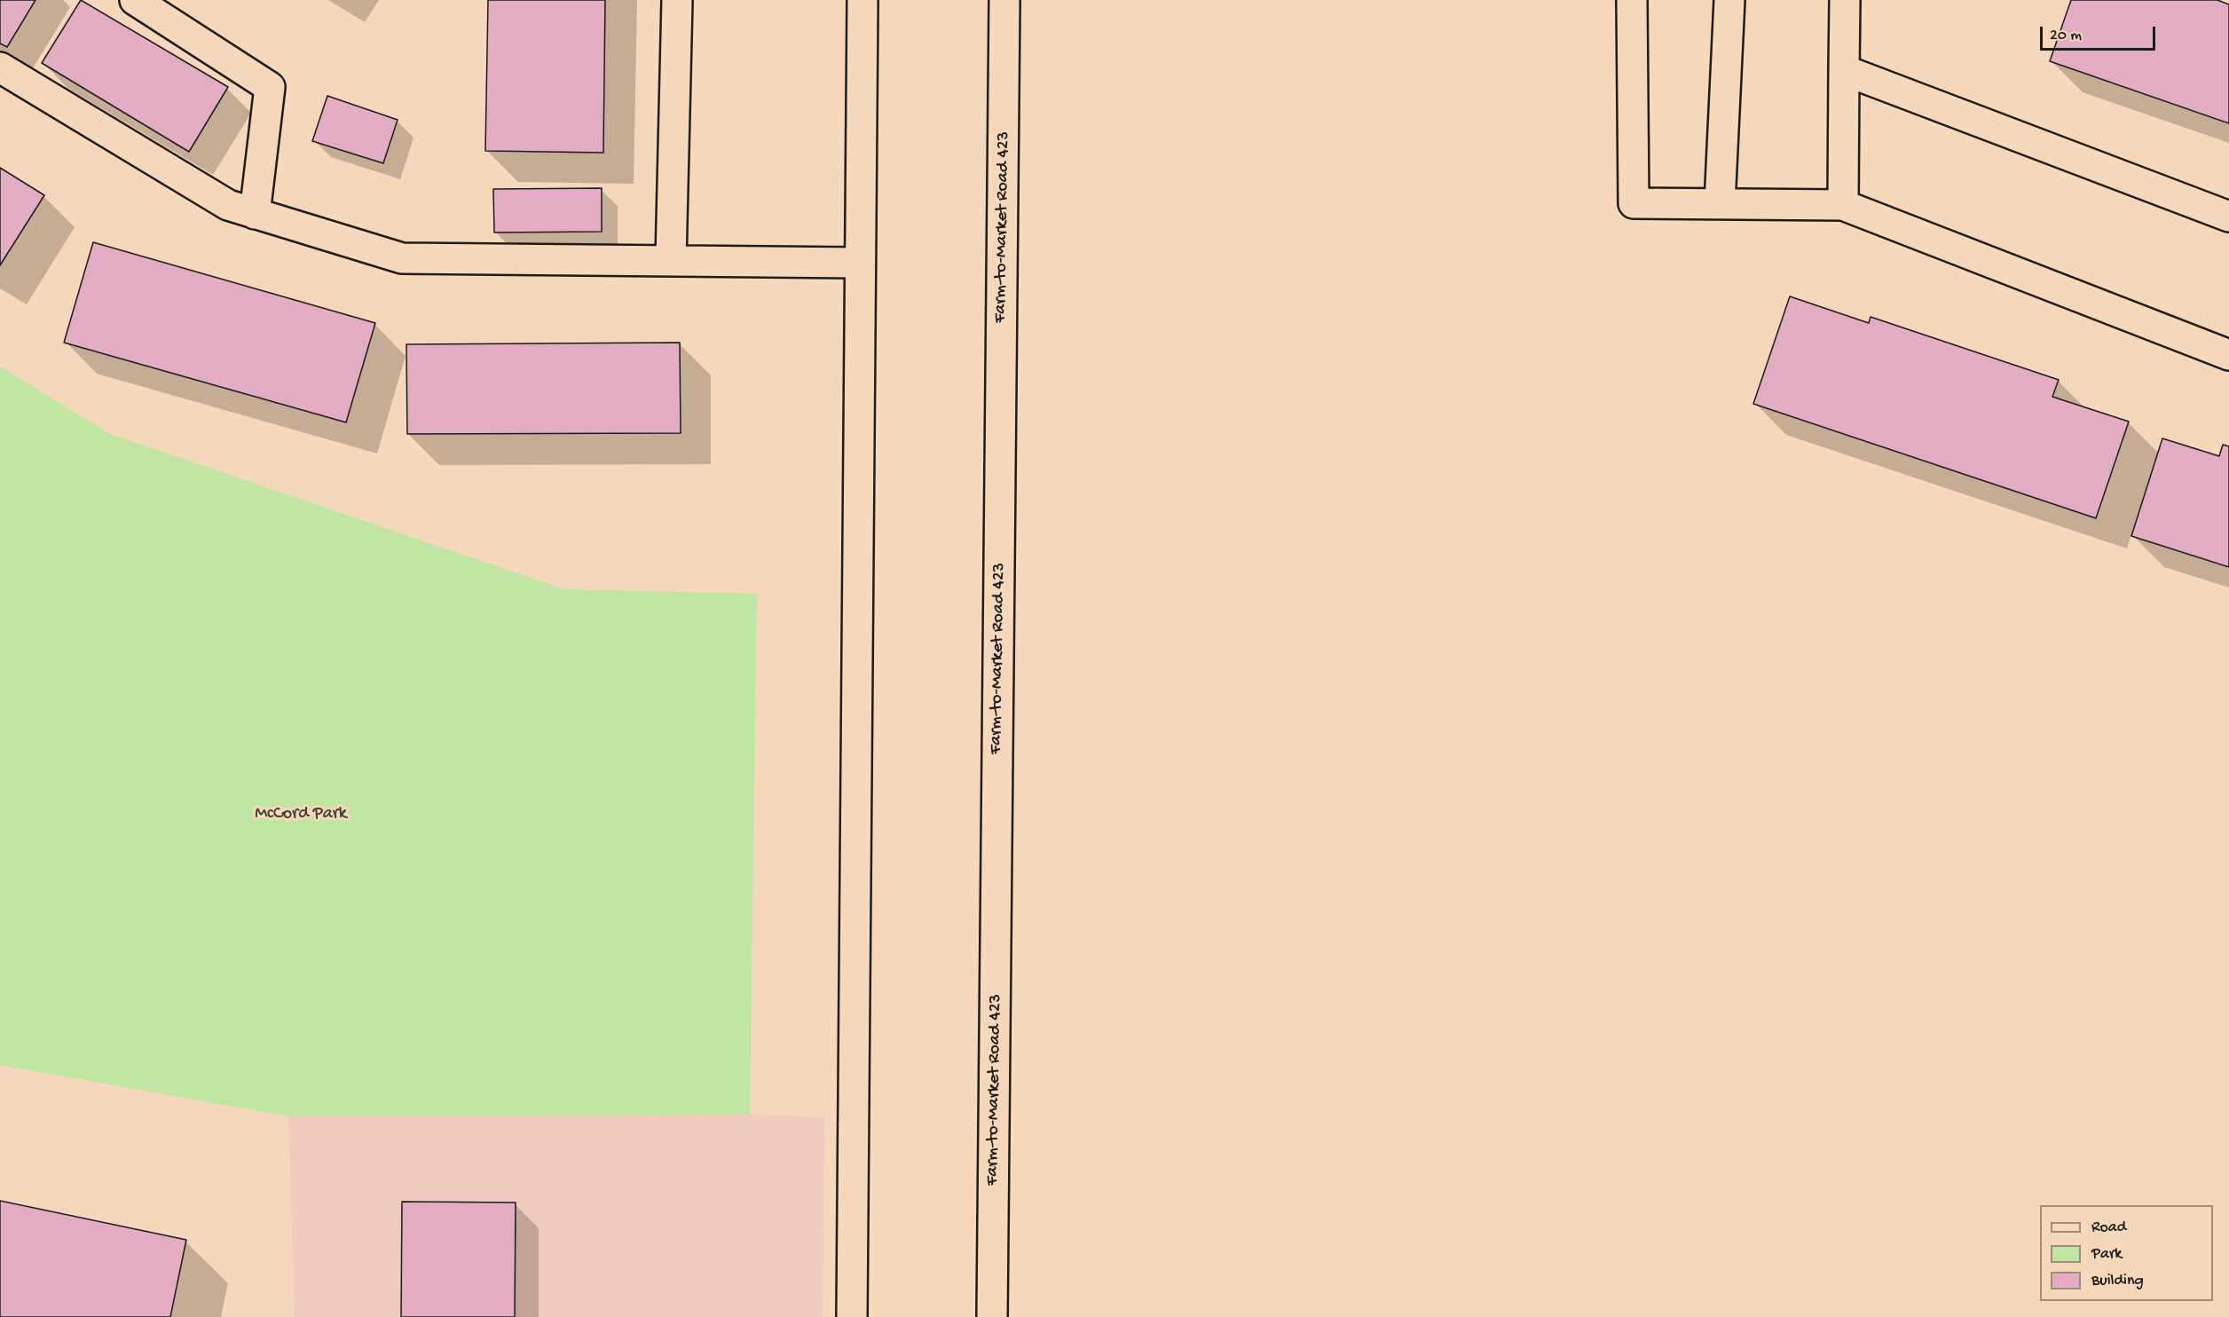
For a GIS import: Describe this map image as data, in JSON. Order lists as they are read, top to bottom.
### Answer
{
  "streets": {
    "main road": ["Farm-to-Market Road 423"]
  },
  "parks": ["McCord Park"],
  "legend": ["Road", "Park", "Building"],
  "scale_bar": "20 m"
}
